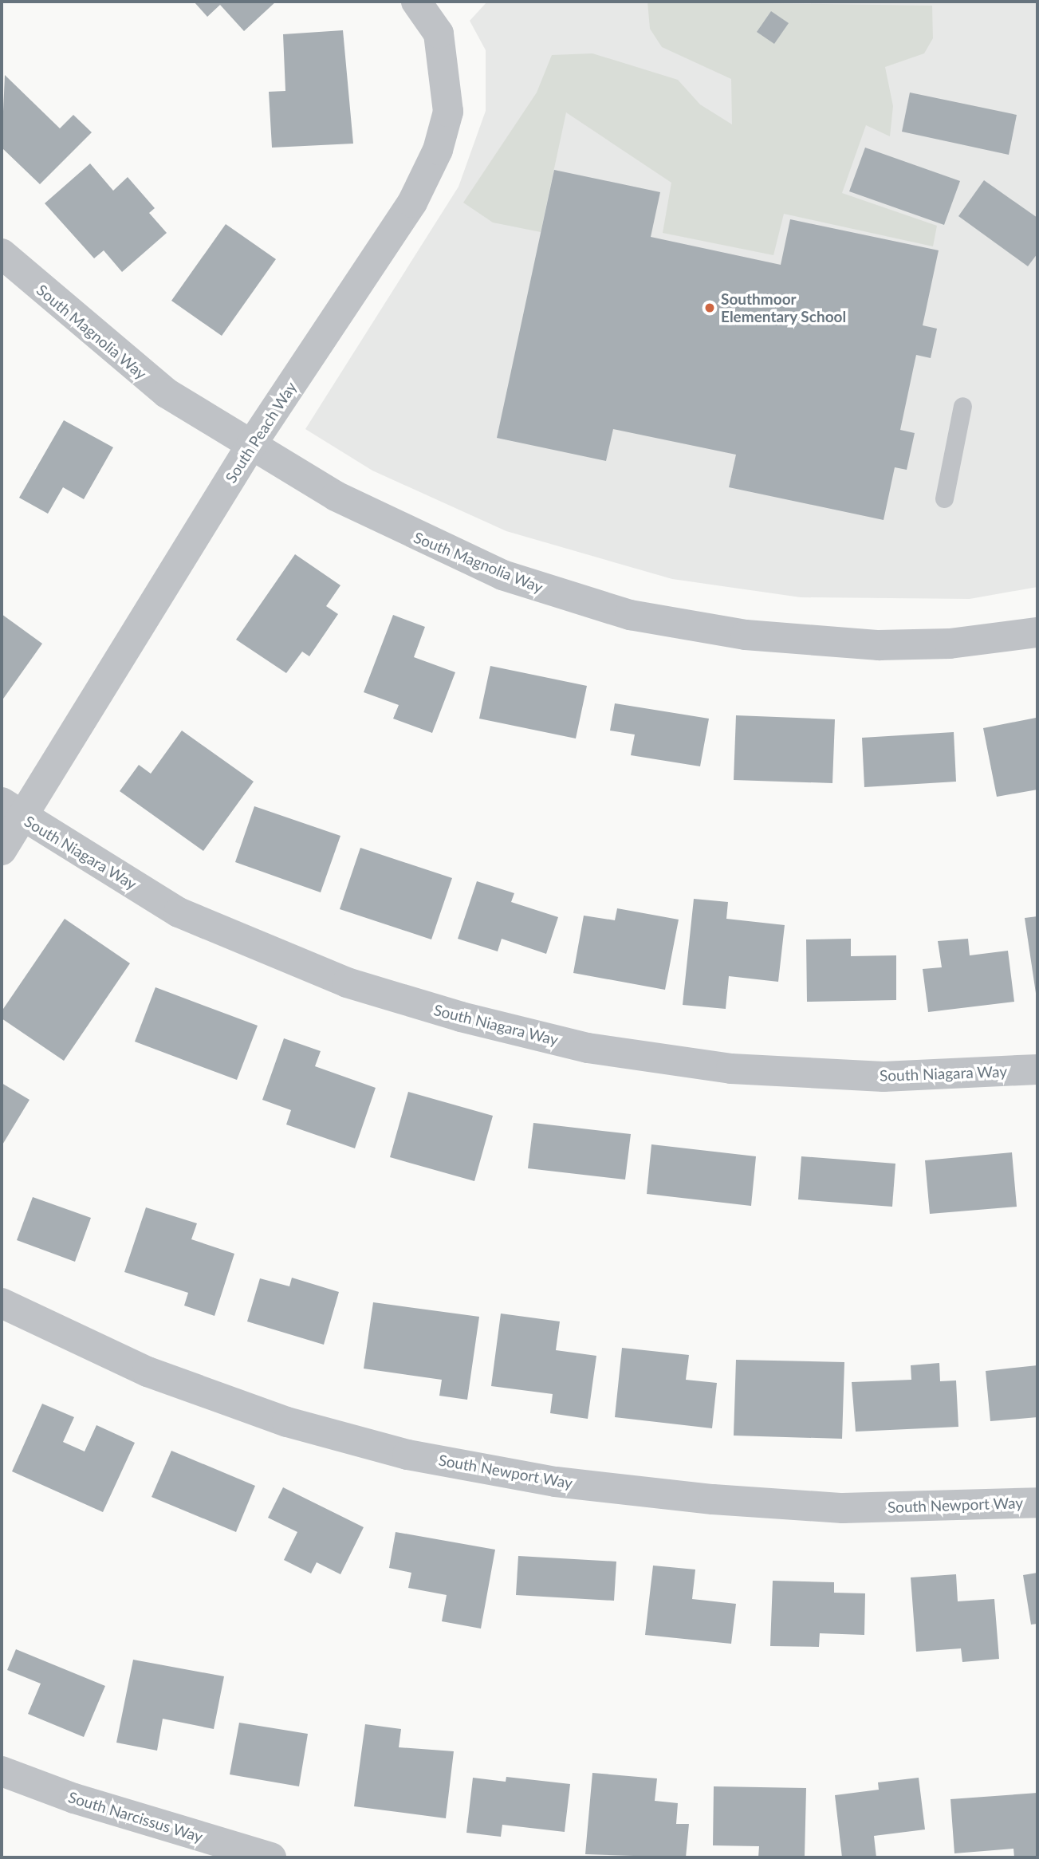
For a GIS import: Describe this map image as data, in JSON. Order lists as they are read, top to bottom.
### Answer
{
  "streets": {
    "street": [
      "South Magnolia Way",
      "South Peach Way",
      "South Niagara Way",
      "South Newport Way",
      "South Narcissus Way"
    ]
  },
  "crossings": [
    ["South Magnolia Way", "South Peach Way"],
    ["South Peach Way", "South Niagara Way"]
  ],
  "places": ["Southmoor Elementary School"]
}
